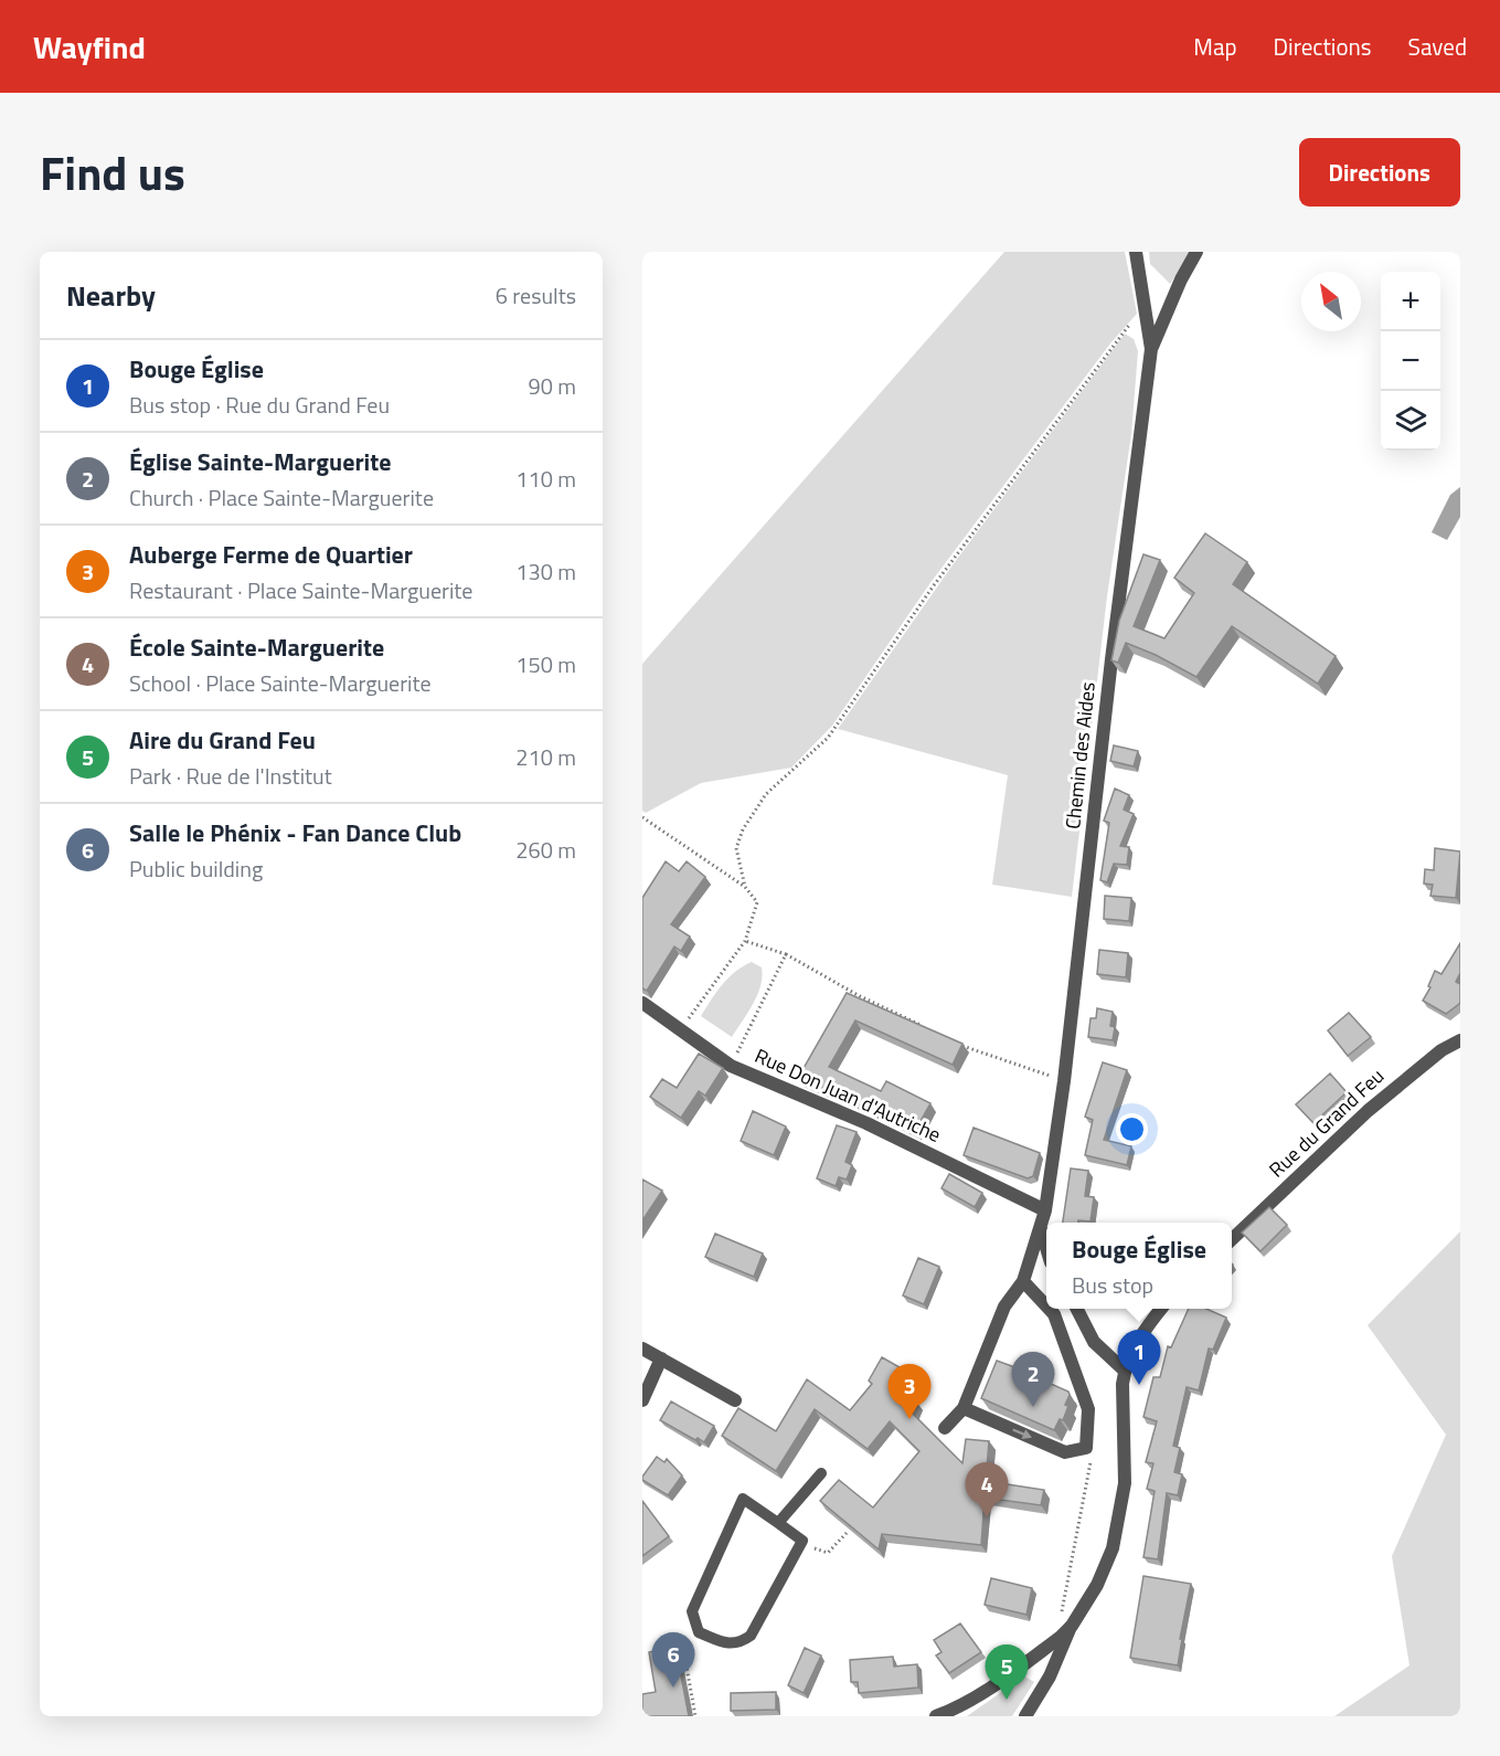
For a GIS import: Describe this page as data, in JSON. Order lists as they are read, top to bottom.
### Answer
{
  "streets": {
    "street": ["Chemin des Aides", "Rue Don Juan d'Autriche", "Rue du Grand Feu"]
  },
  "crossings": [
    ["Chemin des Aides", "Rue Don Juan d'Autriche"]
  ],
  "north": "top left",
  "page": {
    "header": "Wayfind",
    "nav": ["Map", "Directions", "Saved"],
    "title": "Find us",
    "buttons": "Directions",
    "heading": ["Nearby", "6 results"],
    "map_buttons": ["+", "−"],
    "list": [
      {
        "mark": "1",
        "name": "Bouge Église",
        "note": "Bus stop · Rue du Grand Feu",
        "value": "90 m"
      },
      {
        "mark": "2",
        "name": "Église Sainte-Marguerite",
        "note": "Church · Place Sainte-Marguerite",
        "value": "110 m"
      },
      {
        "mark": "3",
        "name": "Auberge Ferme de Quartier",
        "note": "Restaurant · Place Sainte-Marguerite",
        "value": "130 m"
      },
      {
        "mark": "4",
        "name": "École Sainte-Marguerite",
        "note": "School · Place Sainte-Marguerite",
        "value": "150 m"
      },
      {
        "mark": "5",
        "name": "Aire du Grand Feu",
        "note": "Park · Rue de l'Institut",
        "value": "210 m"
      },
      {
        "mark": "6",
        "name": "Salle le Phénix - Fan Dance Club",
        "note": "Public building",
        "value": "260 m"
      }
    ],
    "popup": ["Bouge Église", "Bus stop"],
    "pins": [
      "1",
      "2",
      "3",
      "4",
      "6",
      "5"
    ]
  }
}
